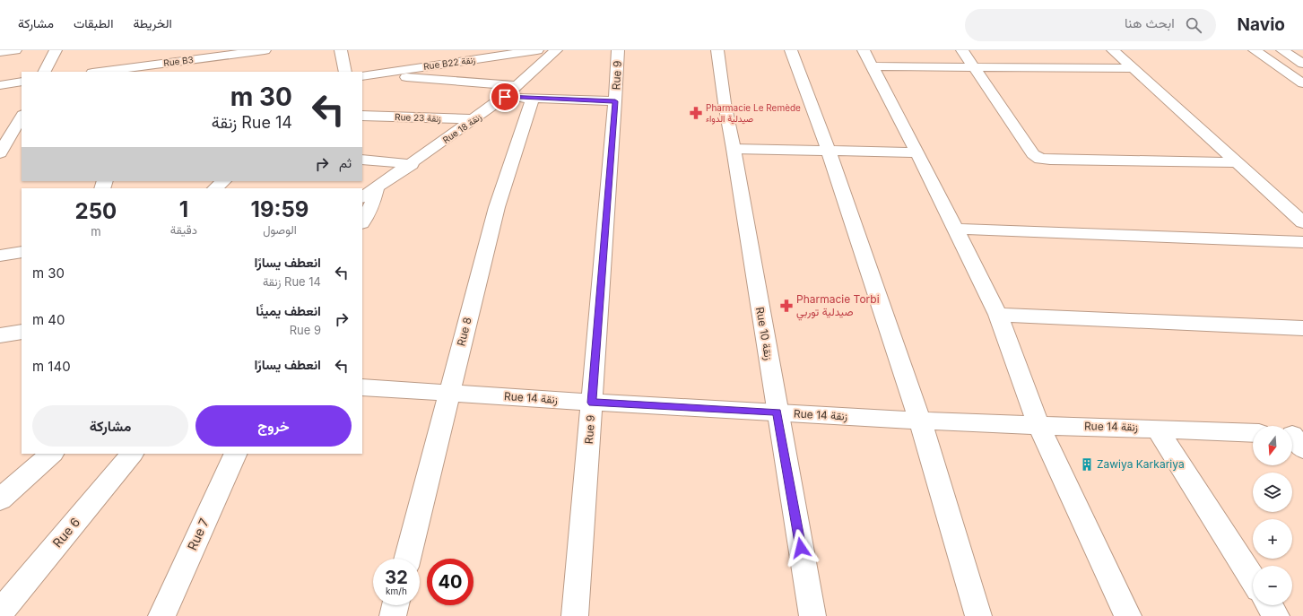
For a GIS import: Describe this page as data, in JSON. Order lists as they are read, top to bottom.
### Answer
{
  "streets": {
    "street": [
      "Rue B3",
      "Rue B22 زنقة",
      "Rue 9",
      "Rue 23 زنقة",
      "Rue 18 زنقة",
      "Rue 8",
      "Rue 10 زنقة",
      "Rue 14 زنقة",
      "Rue 6",
      "Rue 7"
    ]
  },
  "crossings": [
    ["Rue 9", "Rue 14 زنقة"],
    ["Rue 23 زنقة", "Rue 18 زنقة"],
    ["Rue 8", "Rue 14 زنقة"],
    ["Rue 10 زنقة", "Rue 14 زنقة"]
  ],
  "places": {
    "pharmacy": ["Pharmacie Le Remède صيدلية الدواء", "Pharmacie Torbi صيدلية توربي"],
    "building": ["Zawiya Karkariya"]
  },
  "north": "bottom",
  "page": {
    "header": "Navio",
    "search": "ابحث هنا",
    "nav": ["الخريطة", "الطبقات", "مشاركة"],
    "turn": ["30 m", "Rue 14 زنقة"],
    "then": "ثم",
    "eta": [
      "19:59",
      "الوصول",
      "1",
      "دقيقة",
      "250",
      "m"
    ],
    "list": [
      {
        "name": "انعطف يسارًا",
        "note": "Rue 14 زنقة",
        "value": "30 m"
      },
      {
        "name": "انعطف يمينًا",
        "note": "Rue 9",
        "value": "40 m"
      },
      {
        "name": "انعطف يسارًا",
        "value": "140 m"
      }
    ],
    "buttons": ["خروج", "مشاركة"],
    "map_buttons": ["+", "−"],
    "speed": "32 km/h",
    "limit": "40"
  }
}
